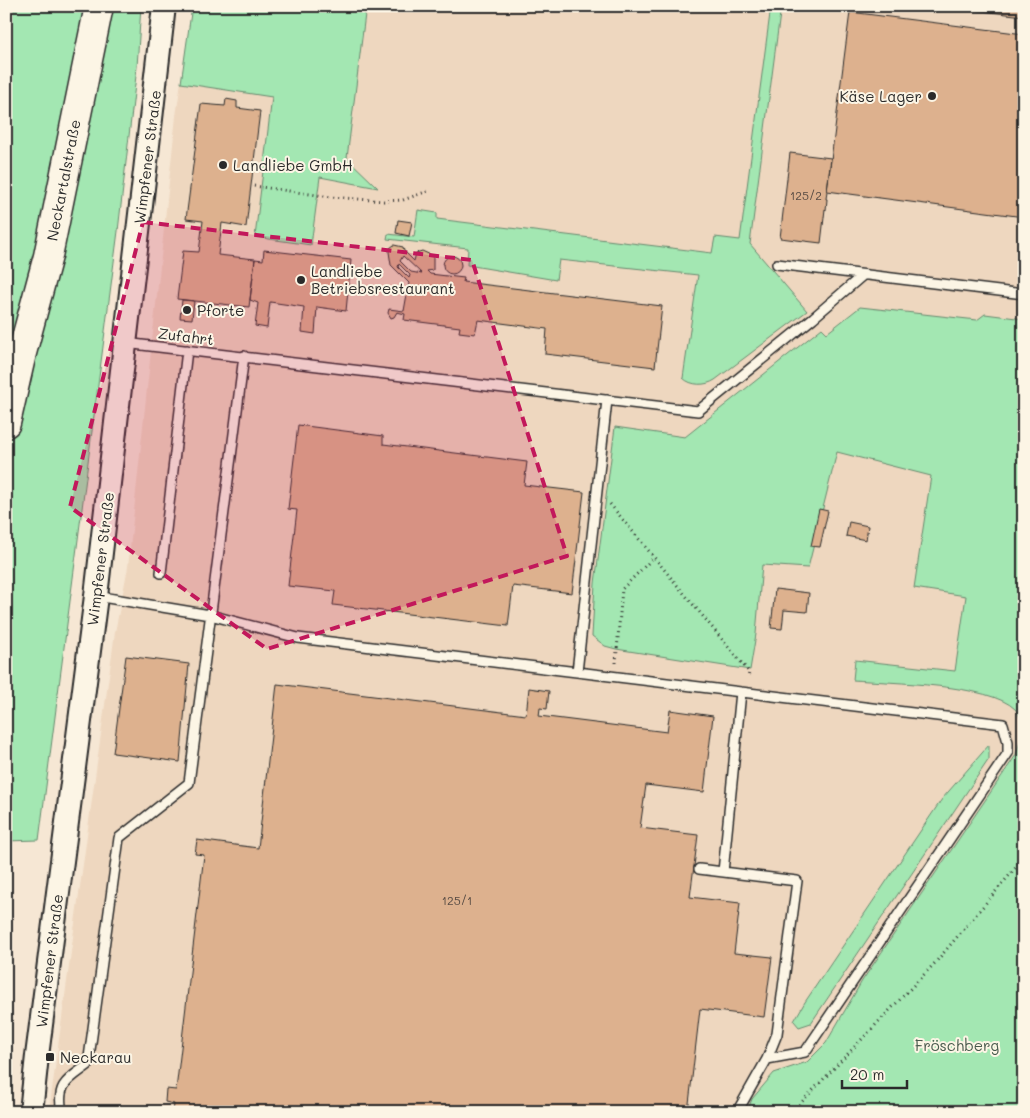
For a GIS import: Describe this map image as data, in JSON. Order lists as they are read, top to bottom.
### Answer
{
  "streets": {
    "main road": ["Neckartalstraße"],
    "street": ["Wimpfener Straße"],
    "lane": ["Zufahrt"]
  },
  "crossings": [
    ["Wimpfener Straße", "Zufahrt"]
  ],
  "parks": ["Fröschberg"],
  "places": {
    "other": [
      "Käse Lager",
      "Landliebe GmbH",
      "Landliebe Betriebsrestaurant",
      "Pforte"
    ],
    "transit": ["Neckarau"]
  },
  "house_numbers": ["125/2", "125/1"],
  "scale_bar": "20 m"
}
